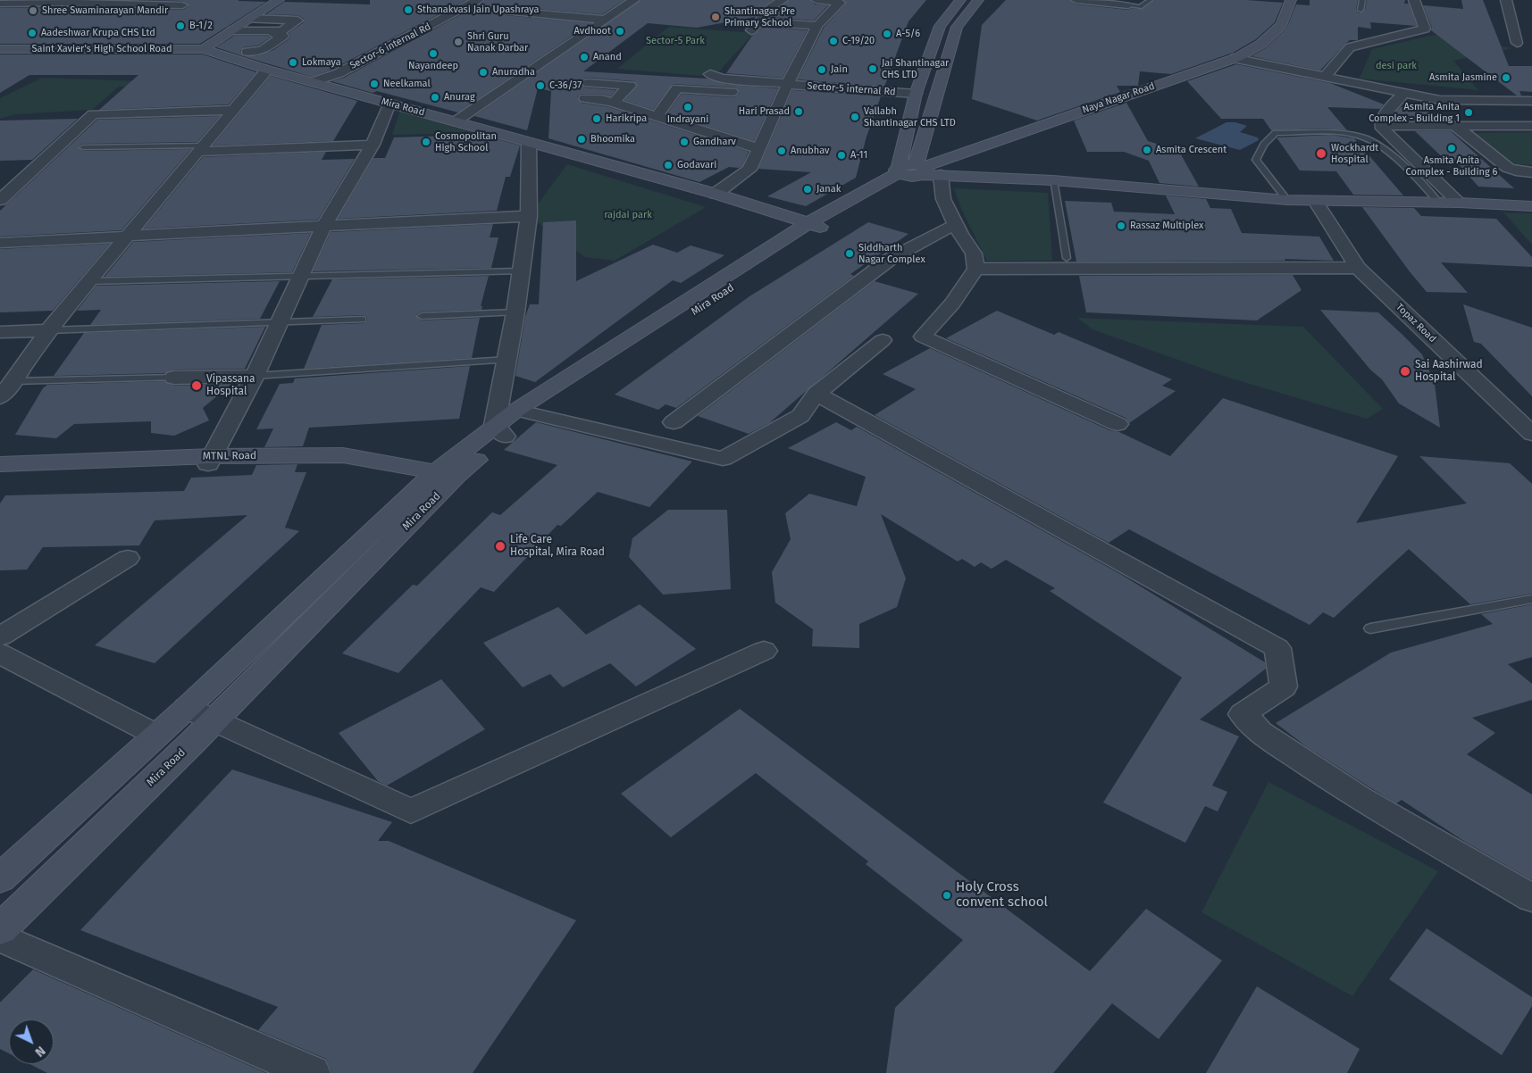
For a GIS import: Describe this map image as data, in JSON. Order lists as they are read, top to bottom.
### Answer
{
  "streets": {
    "street": [
      "Sector-6 internal Rd",
      "Saint Xavier's High School Road",
      "Sector-5 internal Rd",
      "Naya Nagar Road",
      "Mira Road",
      "Topaz Road",
      "MTNL Road"
    ]
  },
  "crossings": [
    ["Sector-6 internal Rd", "Mira Road"],
    ["Saint Xavier's High School Road", "Mira Road"],
    ["Sector-5 internal Rd", "Mira Road"],
    ["Naya Nagar Road", "Mira Road"],
    ["Mira Road", "MTNL Road"]
  ],
  "parks": ["Sector-5 Park", "desi park", "rajdai park"],
  "places": [
    "Sthanakvasi Jain Upashraya",
    "Shree Swaminarayan Mandir",
    "Shantinagar Pre Primary School",
    "B-1/2",
    "Avdhoot",
    "Aadeshwar Krupa CHS Ltd",
    "A-5/6",
    "C-19/20",
    "Shri Guru Nanak Darbar",
    "Nayandeep",
    "Anand",
    "Lokmaya",
    "Jai Shantinagar CHS LTD",
    "Jain",
    "Anuradha",
    "Asmita Jasmine",
    "Neelkamal",
    "C-36/37",
    "Anurag",
    "Indrayani",
    "Hari Prasad",
    "Asmita Anita Complex - Building 1",
    "Vallabh Shantinagar CHS LTD",
    "Harikripa",
    "Bhoomika",
    "Cosmopolitan High School",
    "Gandharv",
    "Asmita Anita Complex - Building 6",
    "Asmita Crescent",
    "Anubhav",
    "Wockhardt Hospital",
    "A-11",
    "Godavari",
    "Janak",
    "Rassaz Multiplex",
    "Siddharth Nagar Complex",
    "Sai Aashirwad Hospital",
    "Vipassana Hospital",
    "Life Care Hospital, Mira Road",
    "Holy Cross convent school"
  ],
  "north": "bottom right"
}
